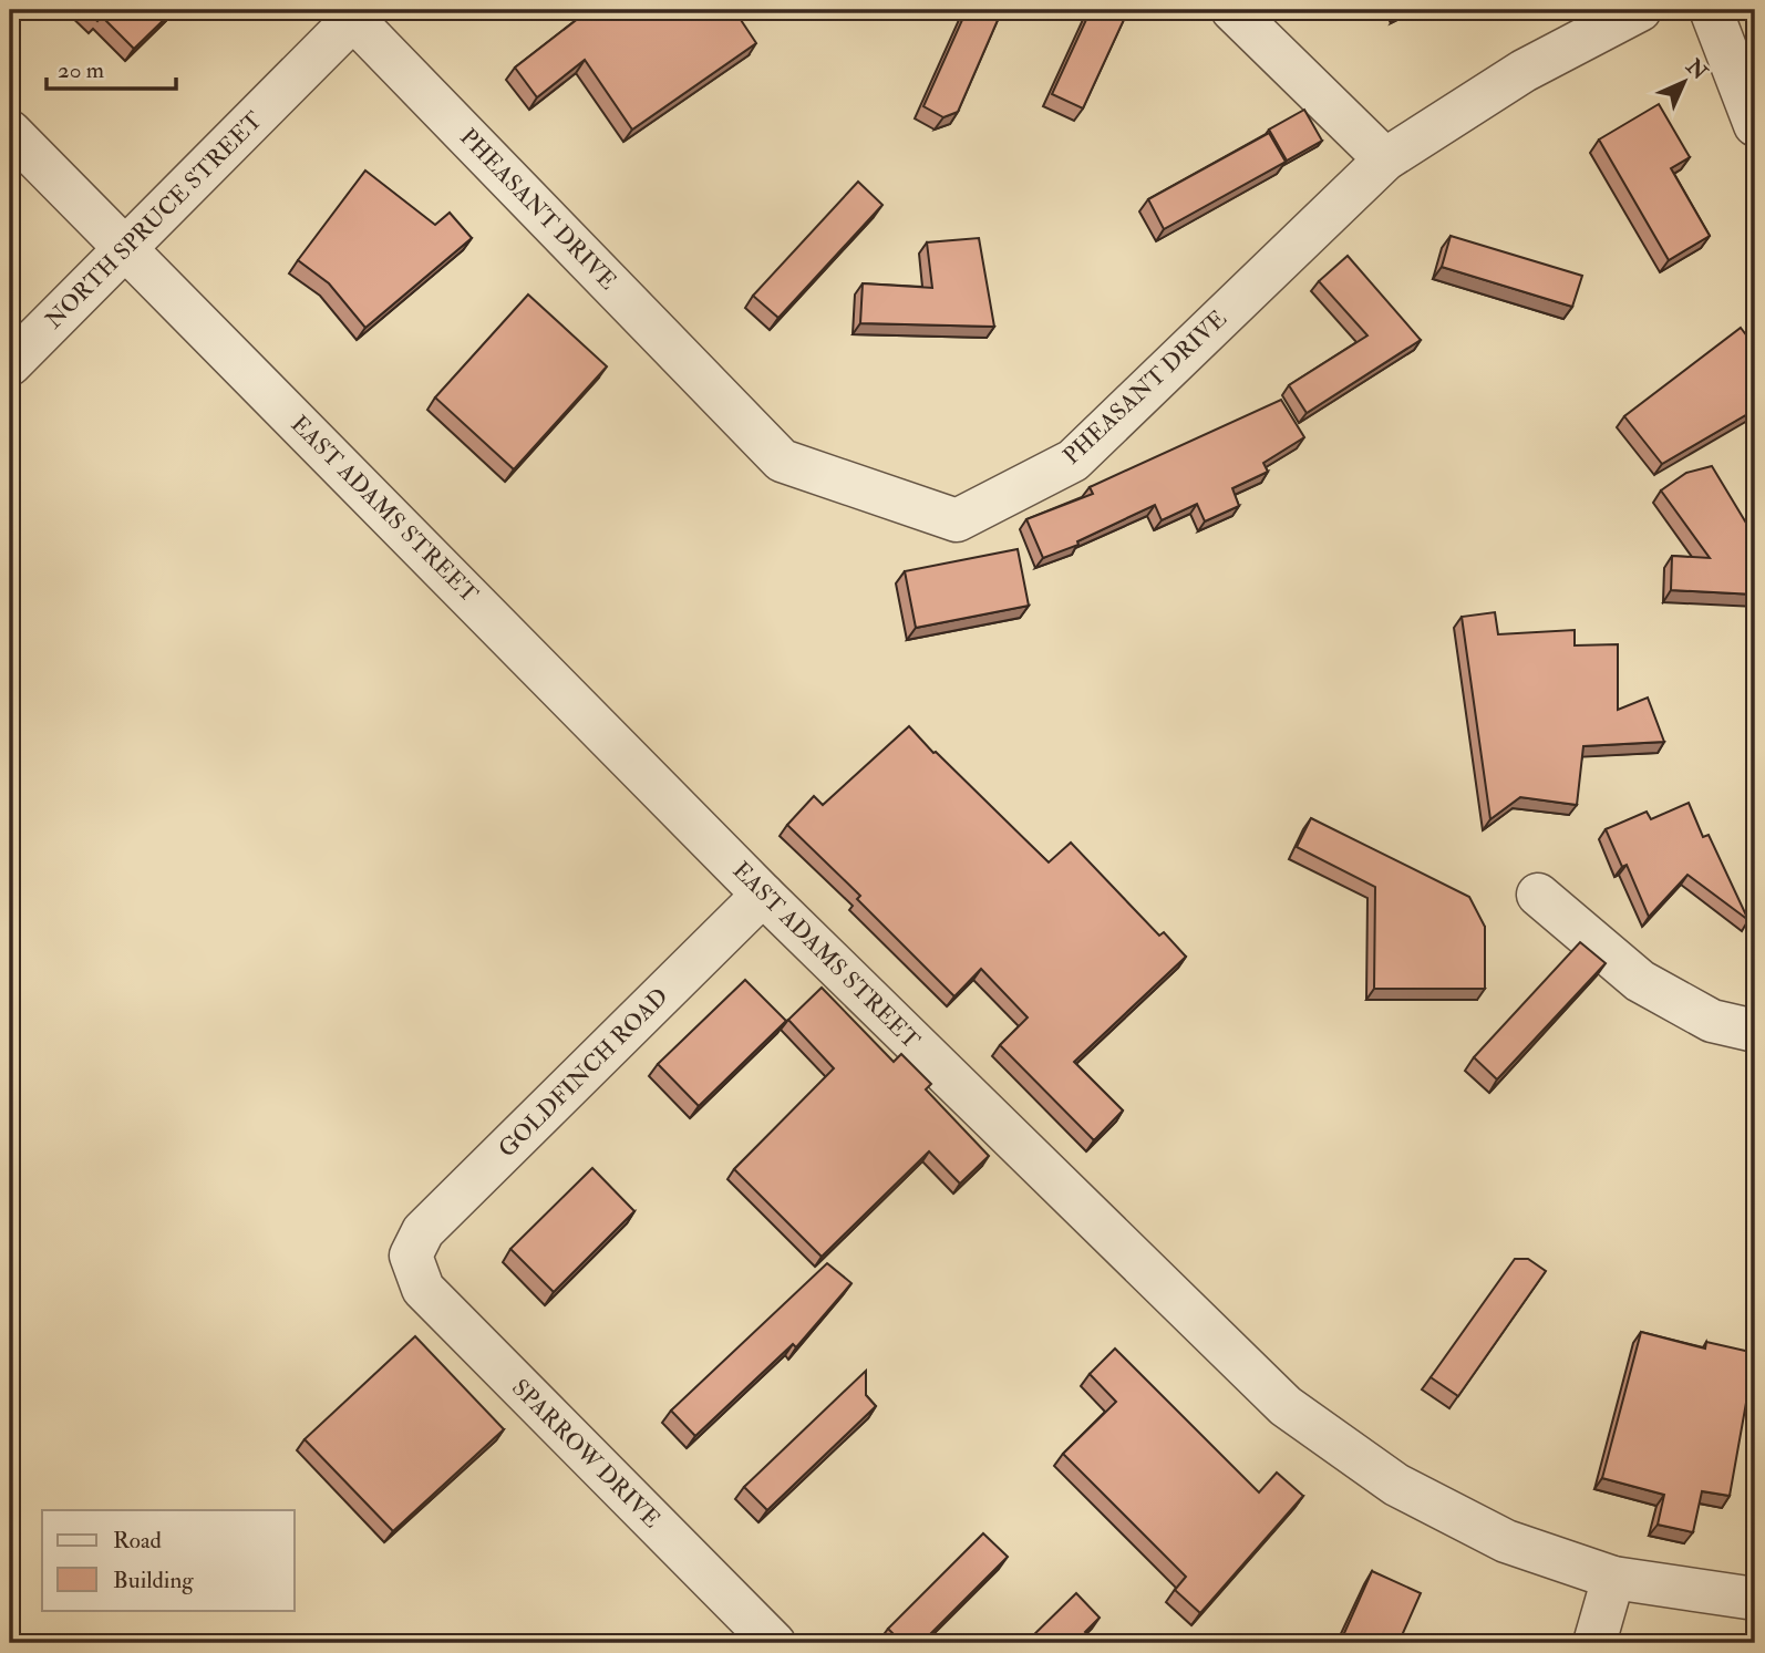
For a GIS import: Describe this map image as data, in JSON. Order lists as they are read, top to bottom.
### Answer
{
  "streets": {
    "street": [
      "PHEASANT DRIVE",
      "NORTH SPRUCE STREET",
      "EAST ADAMS STREET",
      "GOLDFINCH ROAD",
      "SPARROW DRIVE"
    ]
  },
  "crossings": [
    ["PHEASANT DRIVE", "NORTH SPRUCE STREET"],
    ["NORTH SPRUCE STREET", "EAST ADAMS STREET"],
    ["EAST ADAMS STREET", "GOLDFINCH ROAD"],
    ["GOLDFINCH ROAD", "SPARROW DRIVE"]
  ],
  "legend": ["Road", "Building"],
  "scale_bar": "20 m",
  "north": "top right"
}
